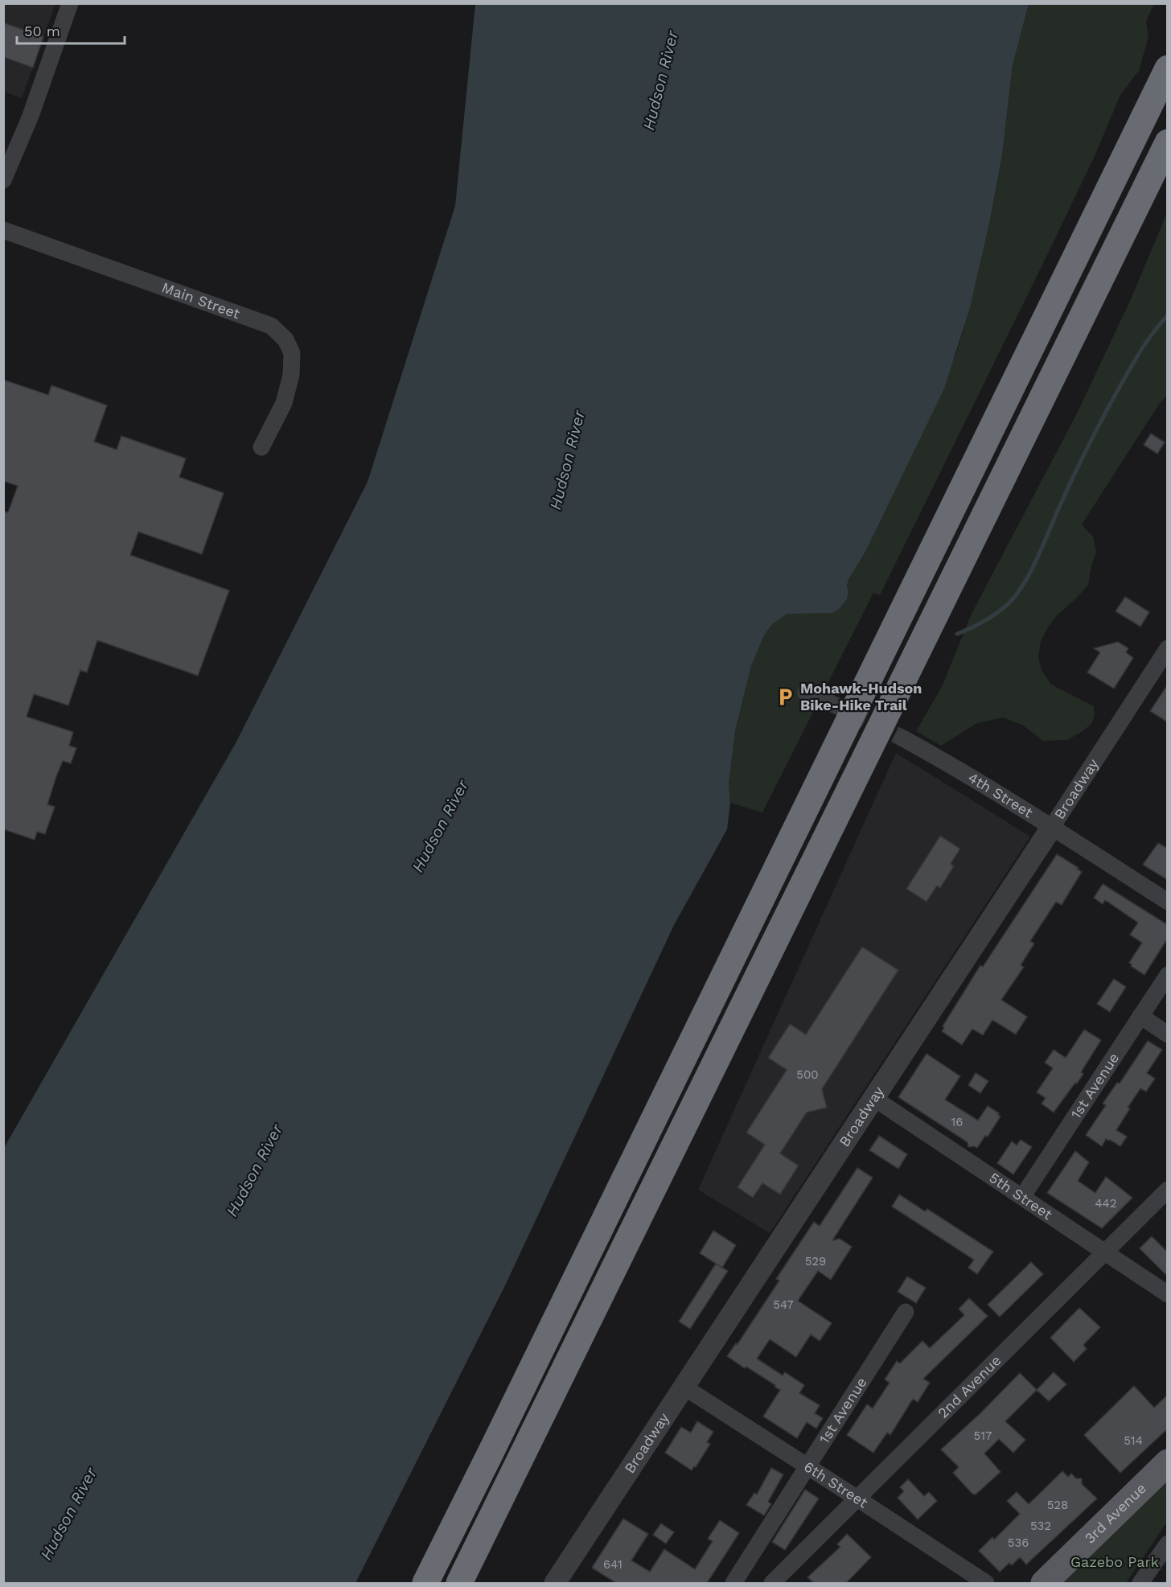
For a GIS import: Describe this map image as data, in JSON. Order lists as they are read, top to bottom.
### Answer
{
  "streets": {
    "main road": ["3rd Avenue"],
    "street": [
      "Main Street",
      "Broadway",
      "4th Street",
      "1st Avenue",
      "5th Street",
      "2nd Avenue",
      "6th Street"
    ]
  },
  "crossings": [
    ["Broadway", "4th Street"],
    ["Broadway", "5th Street"],
    ["Broadway", "6th Street"],
    ["1st Avenue", "5th Street"],
    ["1st Avenue", "6th Street"],
    ["5th Street", "2nd Avenue"],
    ["2nd Avenue", "6th Street"]
  ],
  "water": ["Hudson River"],
  "parks": ["Gazebo Park"],
  "places": {
    "parking": ["Mohawk-Hudson Bike-Hike Trail"]
  },
  "house_numbers": [
    "500",
    "16",
    "442",
    "529",
    "547",
    "517",
    "514",
    "528",
    "532",
    "536",
    "641"
  ],
  "scale_bar": "50 m"
}
